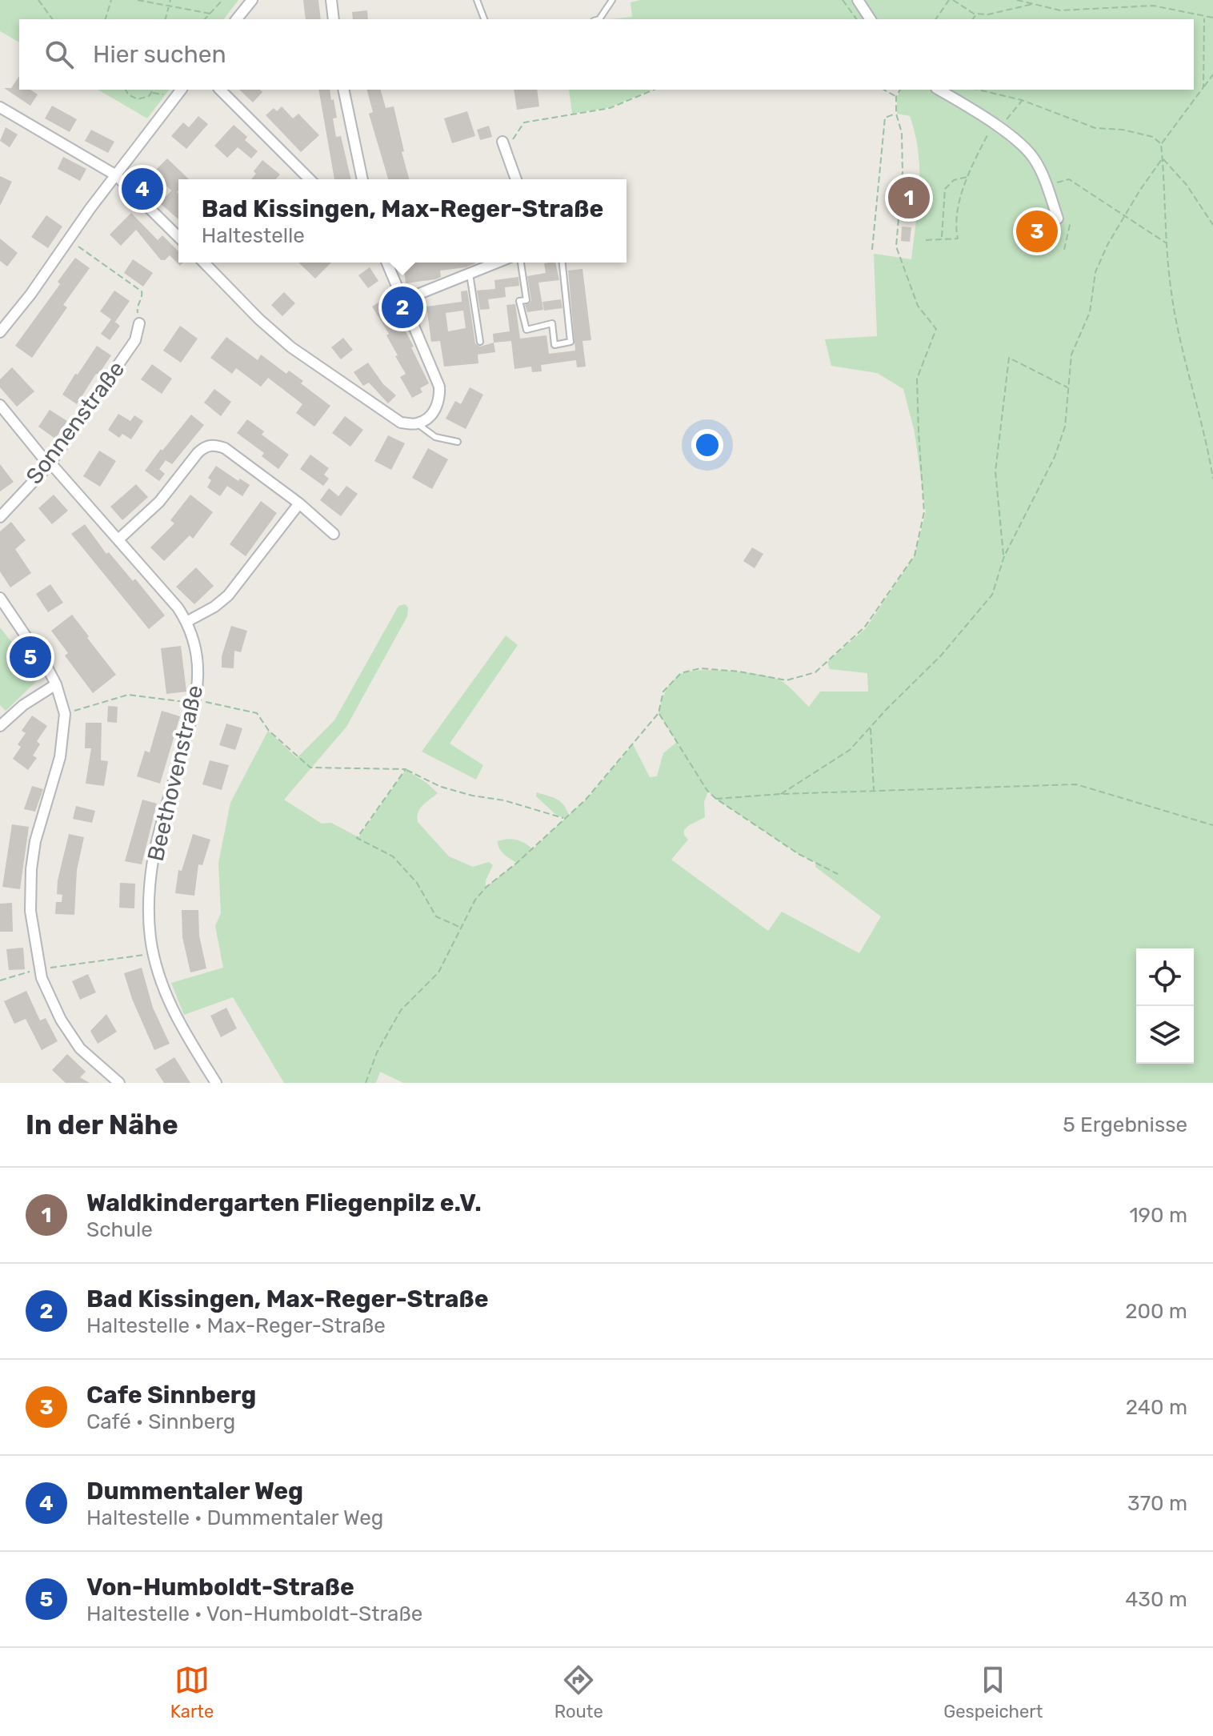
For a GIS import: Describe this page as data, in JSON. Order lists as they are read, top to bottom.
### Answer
{
  "streets": {
    "street": ["Sonnenstraße", "Beethovenstraße"]
  },
  "crossings": [
    ["Sonnenstraße", "Beethovenstraße"]
  ],
  "page": {
    "search": "Hier suchen",
    "pins": [
      "4",
      "1",
      "3",
      "2",
      "5"
    ],
    "popup": ["Bad Kissingen, Max-Reger-Straße", "Haltestelle"],
    "heading": ["In der Nähe", "5 Ergebnisse"],
    "list": [
      {
        "mark": "1",
        "name": "Waldkindergarten Fliegenpilz e.V.",
        "note": "Schule",
        "value": "190 m"
      },
      {
        "mark": "2",
        "name": "Bad Kissingen, Max-Reger-Straße",
        "note": "Haltestelle · Max-Reger-Straße",
        "value": "200 m"
      },
      {
        "mark": "3",
        "name": "Cafe Sinnberg",
        "note": "Café · Sinnberg",
        "value": "240 m"
      },
      {
        "mark": "4",
        "name": "Dummentaler Weg",
        "note": "Haltestelle · Dummentaler Weg",
        "value": "370 m"
      },
      {
        "mark": "5",
        "name": "Von-Humboldt-Straße",
        "note": "Haltestelle · Von-Humboldt-Straße",
        "value": "430 m"
      }
    ],
    "nav": ["Karte", "Route", "Gespeichert"]
  }
}
